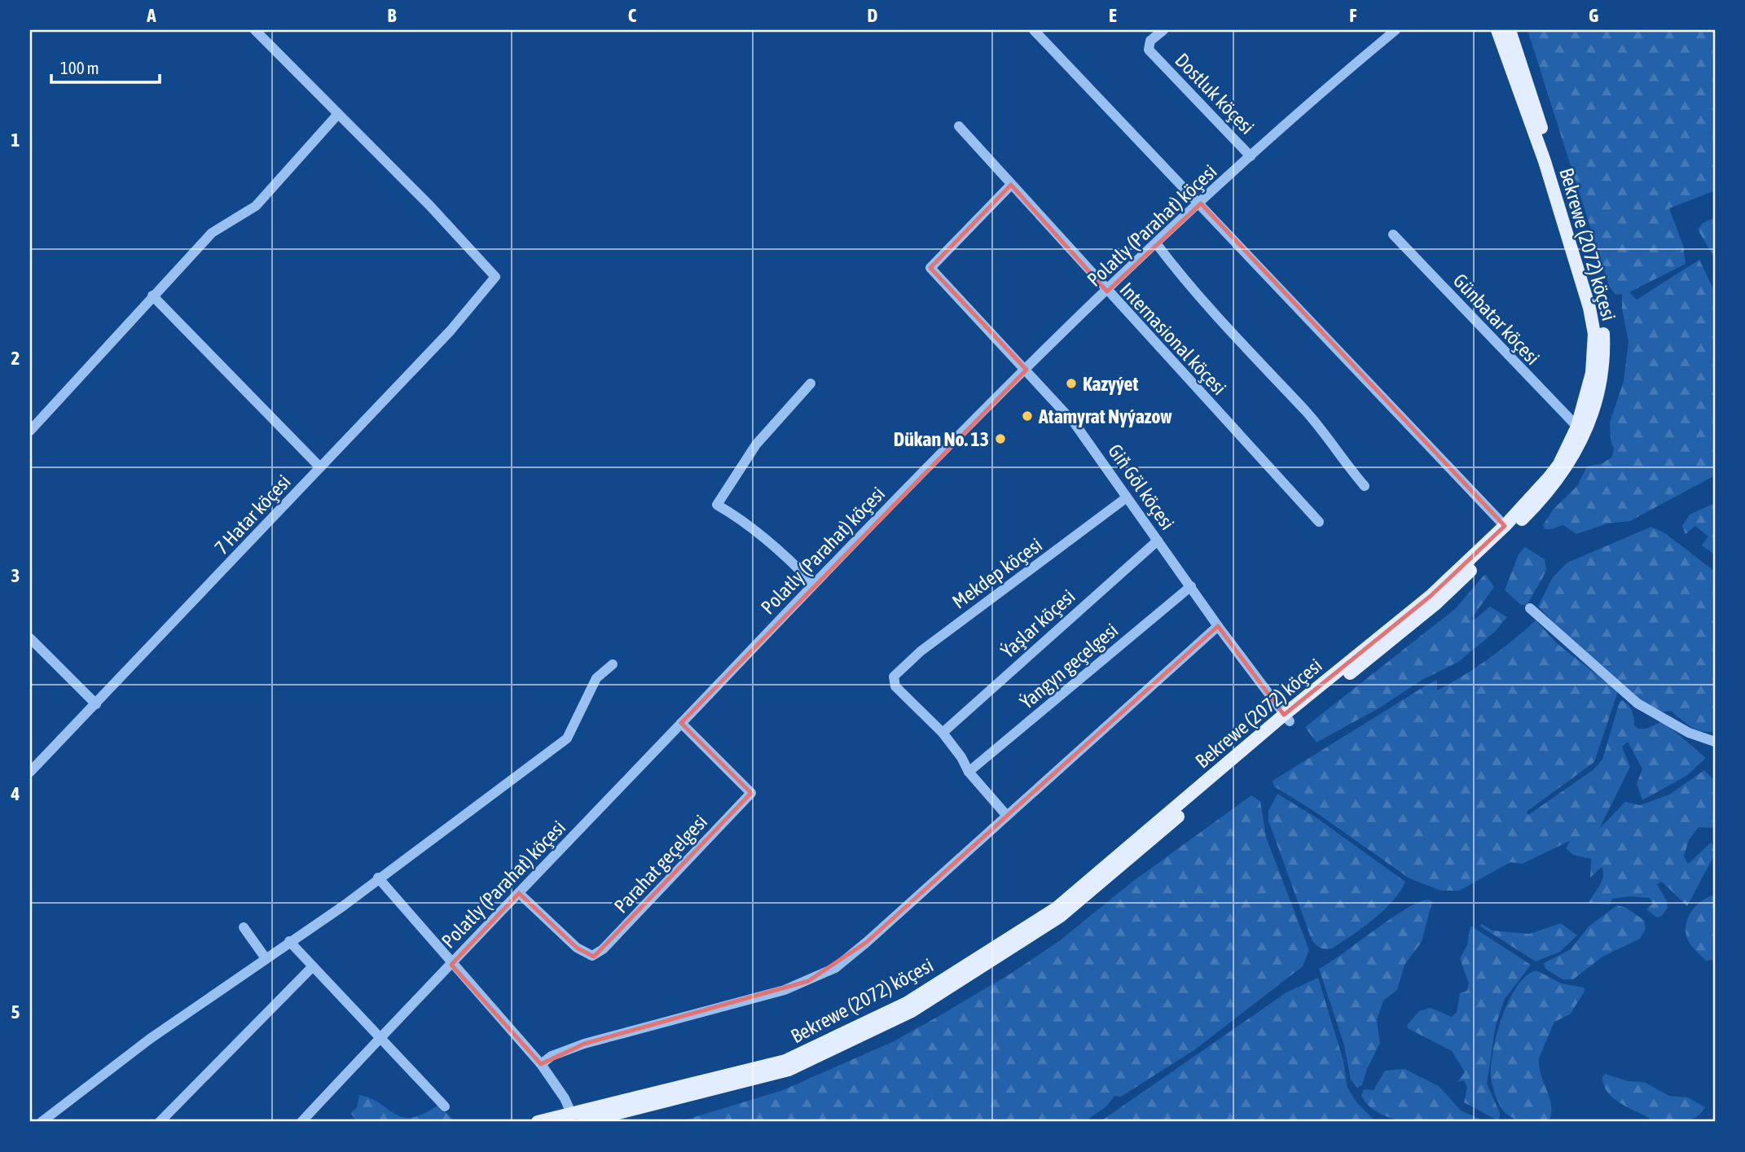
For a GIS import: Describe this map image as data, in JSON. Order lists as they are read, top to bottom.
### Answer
{
  "streets": {
    "main road": ["Bekrewe (2072) köçesi"],
    "street": [
      "Dostluk köçesi",
      "Polatly (Parahat) köçesi",
      "Günbatar köçesi",
      "Internasional köçesi",
      "Giň Göl köçesi",
      "7 Hatar köçesi",
      "Mekdep köçesi",
      "Ýaşlar köçesi",
      "Ýangyn geçelgesi",
      "Parahat geçelgesi"
    ]
  },
  "crossings": [
    ["Dostluk köçesi", "Polatly (Parahat) köçesi"],
    ["Polatly (Parahat) köçesi", "Internasional köçesi"],
    ["Polatly (Parahat) köçesi", "Giň Göl köçesi"],
    ["Polatly (Parahat) köçesi", "Parahat geçelgesi"],
    ["Bekrewe (2072) köçesi", "Günbatar köçesi"],
    ["Bekrewe (2072) köçesi", "Giň Göl köçesi"],
    ["Internasional köçesi", "Giň Göl köçesi"],
    ["Giň Göl köçesi", "Mekdep köçesi"],
    ["Giň Göl köçesi", "Ýaşlar köçesi"],
    ["Giň Göl köçesi", "Ýangyn geçelgesi"],
    ["Mekdep köçesi", "Ýaşlar köçesi"]
  ],
  "places": ["Kazyýet", "Atamyrat Nyýazow", "Dükan No. 13"],
  "scale_bar": "100 m",
  "grid": {
    "columns": [
      "A",
      "B",
      "C",
      "D",
      "E",
      "F",
      "G"
    ],
    "rows": [
      "1",
      "2",
      "3",
      "4",
      "5"
    ]
  }
}
